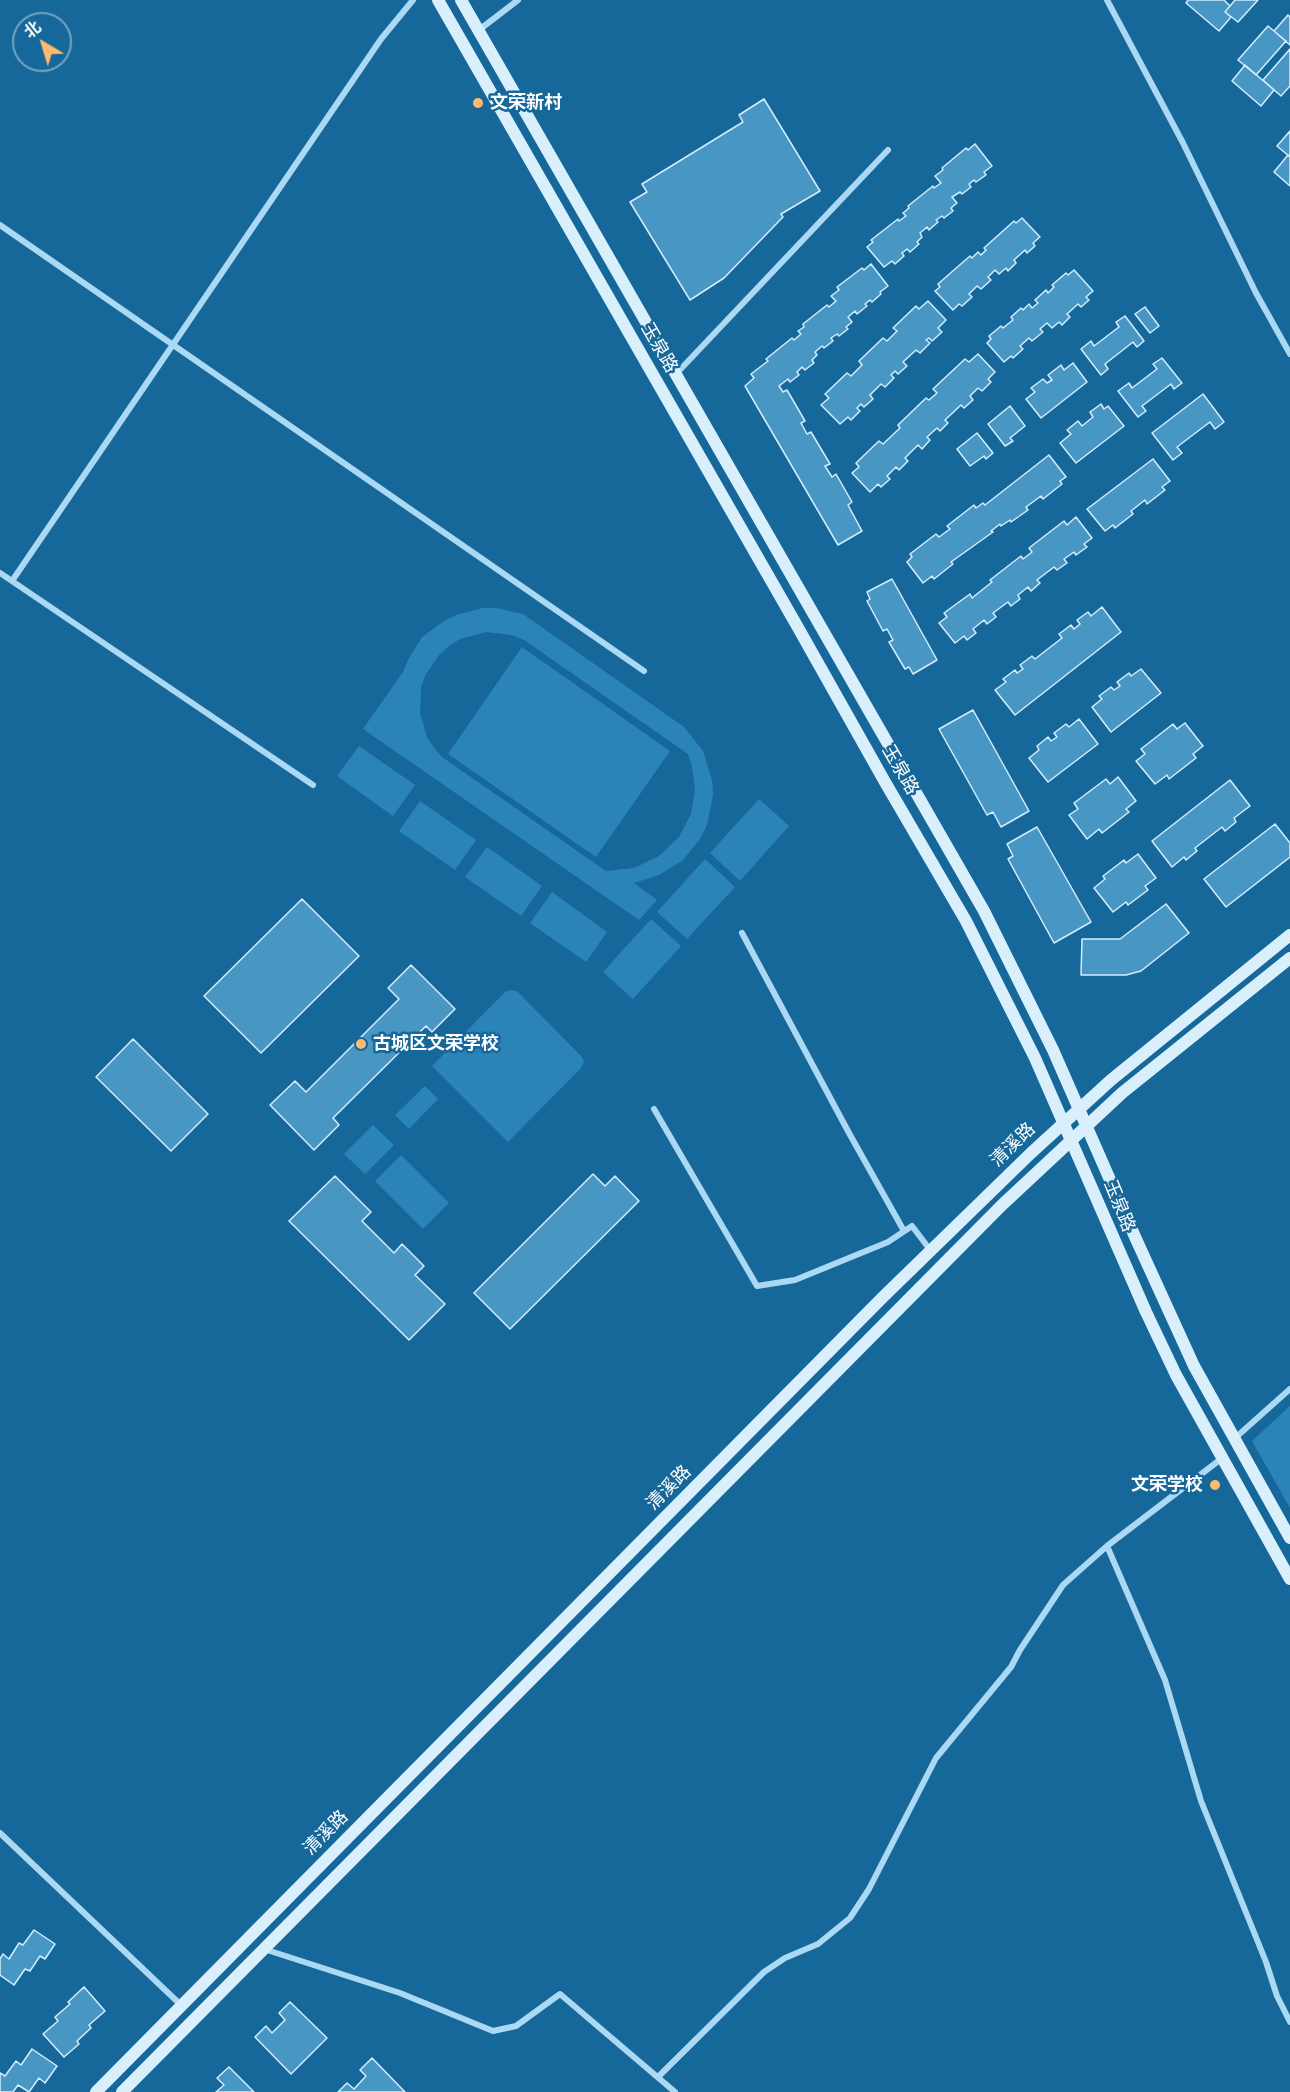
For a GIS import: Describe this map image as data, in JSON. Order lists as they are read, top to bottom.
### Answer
{
  "streets": {
    "main road": ["玉泉路", "清溪路"]
  },
  "crossings": [
    ["玉泉路", "清溪路"]
  ],
  "places": ["文荣新村", "古城区文荣学校", "文荣学校"],
  "north": "top left"
}
